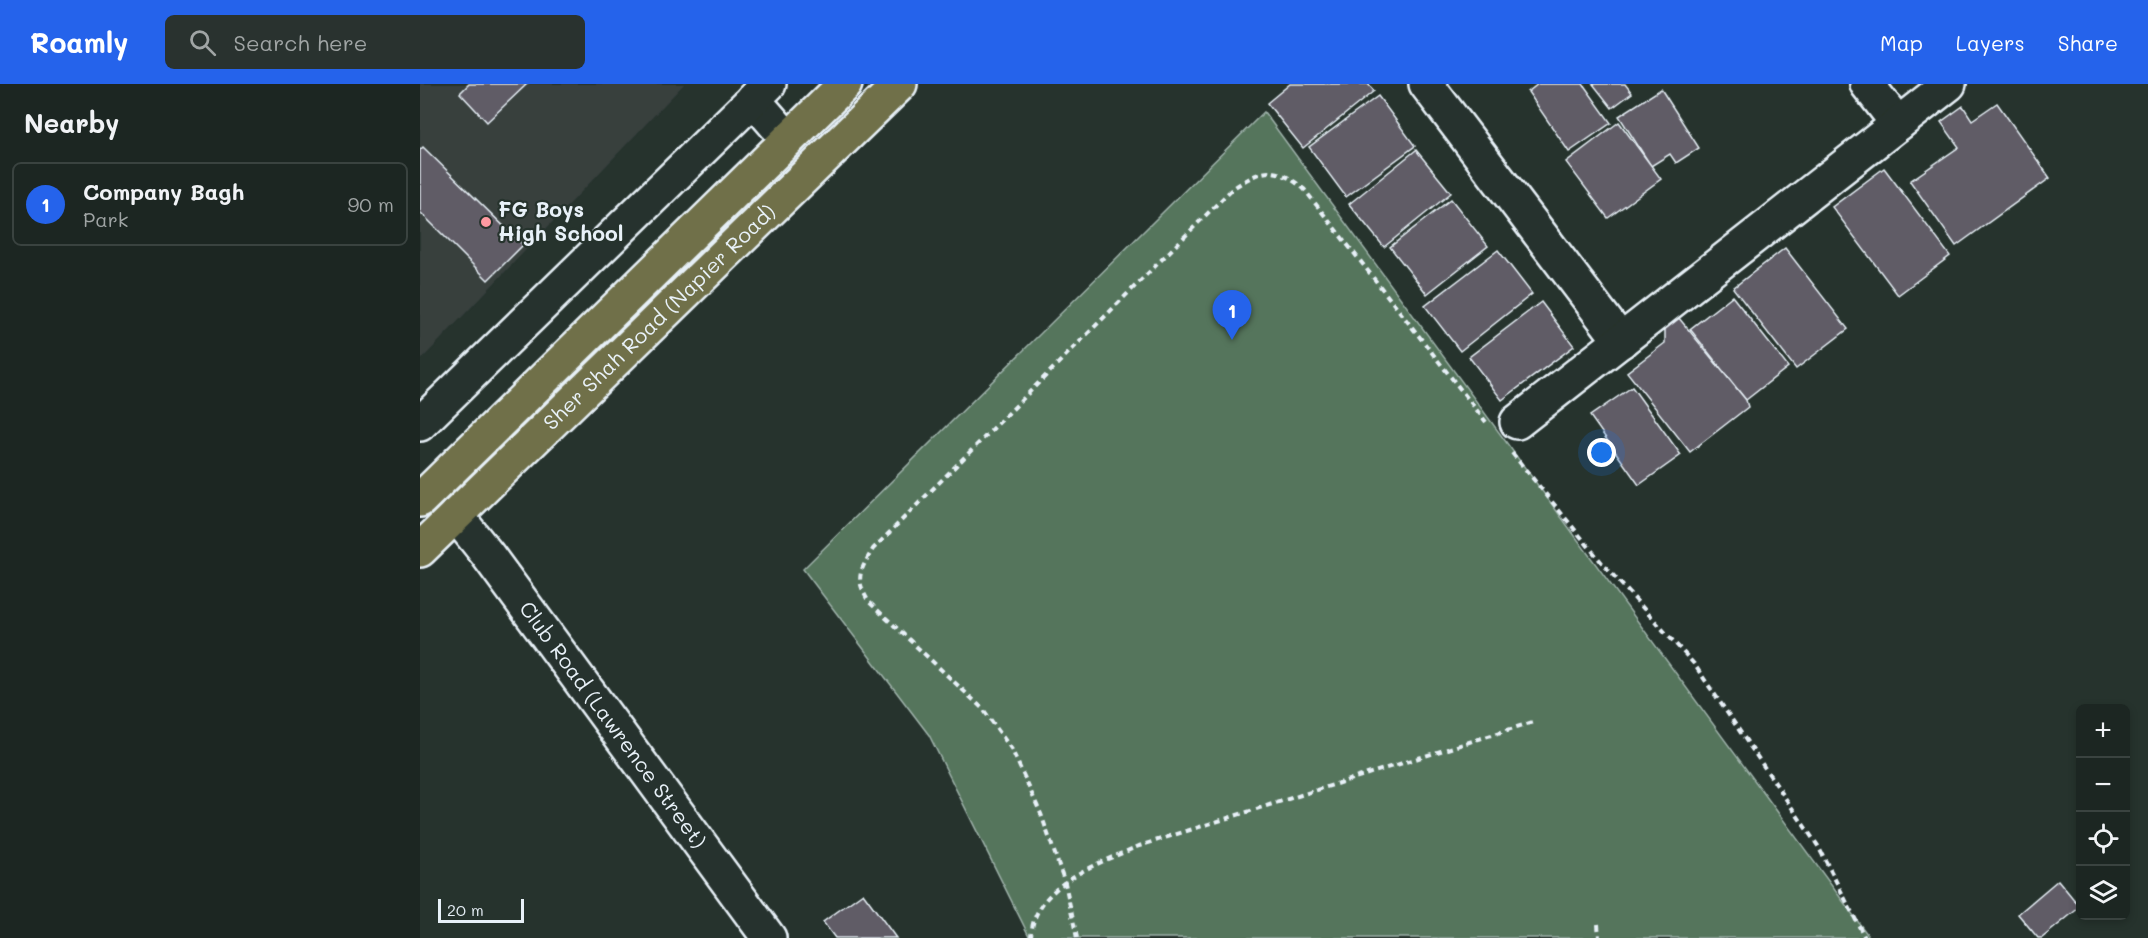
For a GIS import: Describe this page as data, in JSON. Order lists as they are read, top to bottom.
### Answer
{
  "streets": {
    "main road": ["Sher Shah Road (Napier Road)"],
    "street": ["Club Road (Lawrence Street)"]
  },
  "crossings": [
    ["Sher Shah Road (Napier Road)", "Club Road (Lawrence Street)"]
  ],
  "places": ["FG Boys High School"],
  "scale_bar": "20 m",
  "page": {
    "header": "Roamly",
    "search": "Search here",
    "nav": ["Map", "Layers", "Share"],
    "heading": "Nearby",
    "list": [
      {
        "mark": "1",
        "name": "Company Bagh",
        "note": "Park",
        "value": "90 m"
      }
    ],
    "pins": "1",
    "map_buttons": ["+", "−"],
    "scale": "20 m"
  }
}
